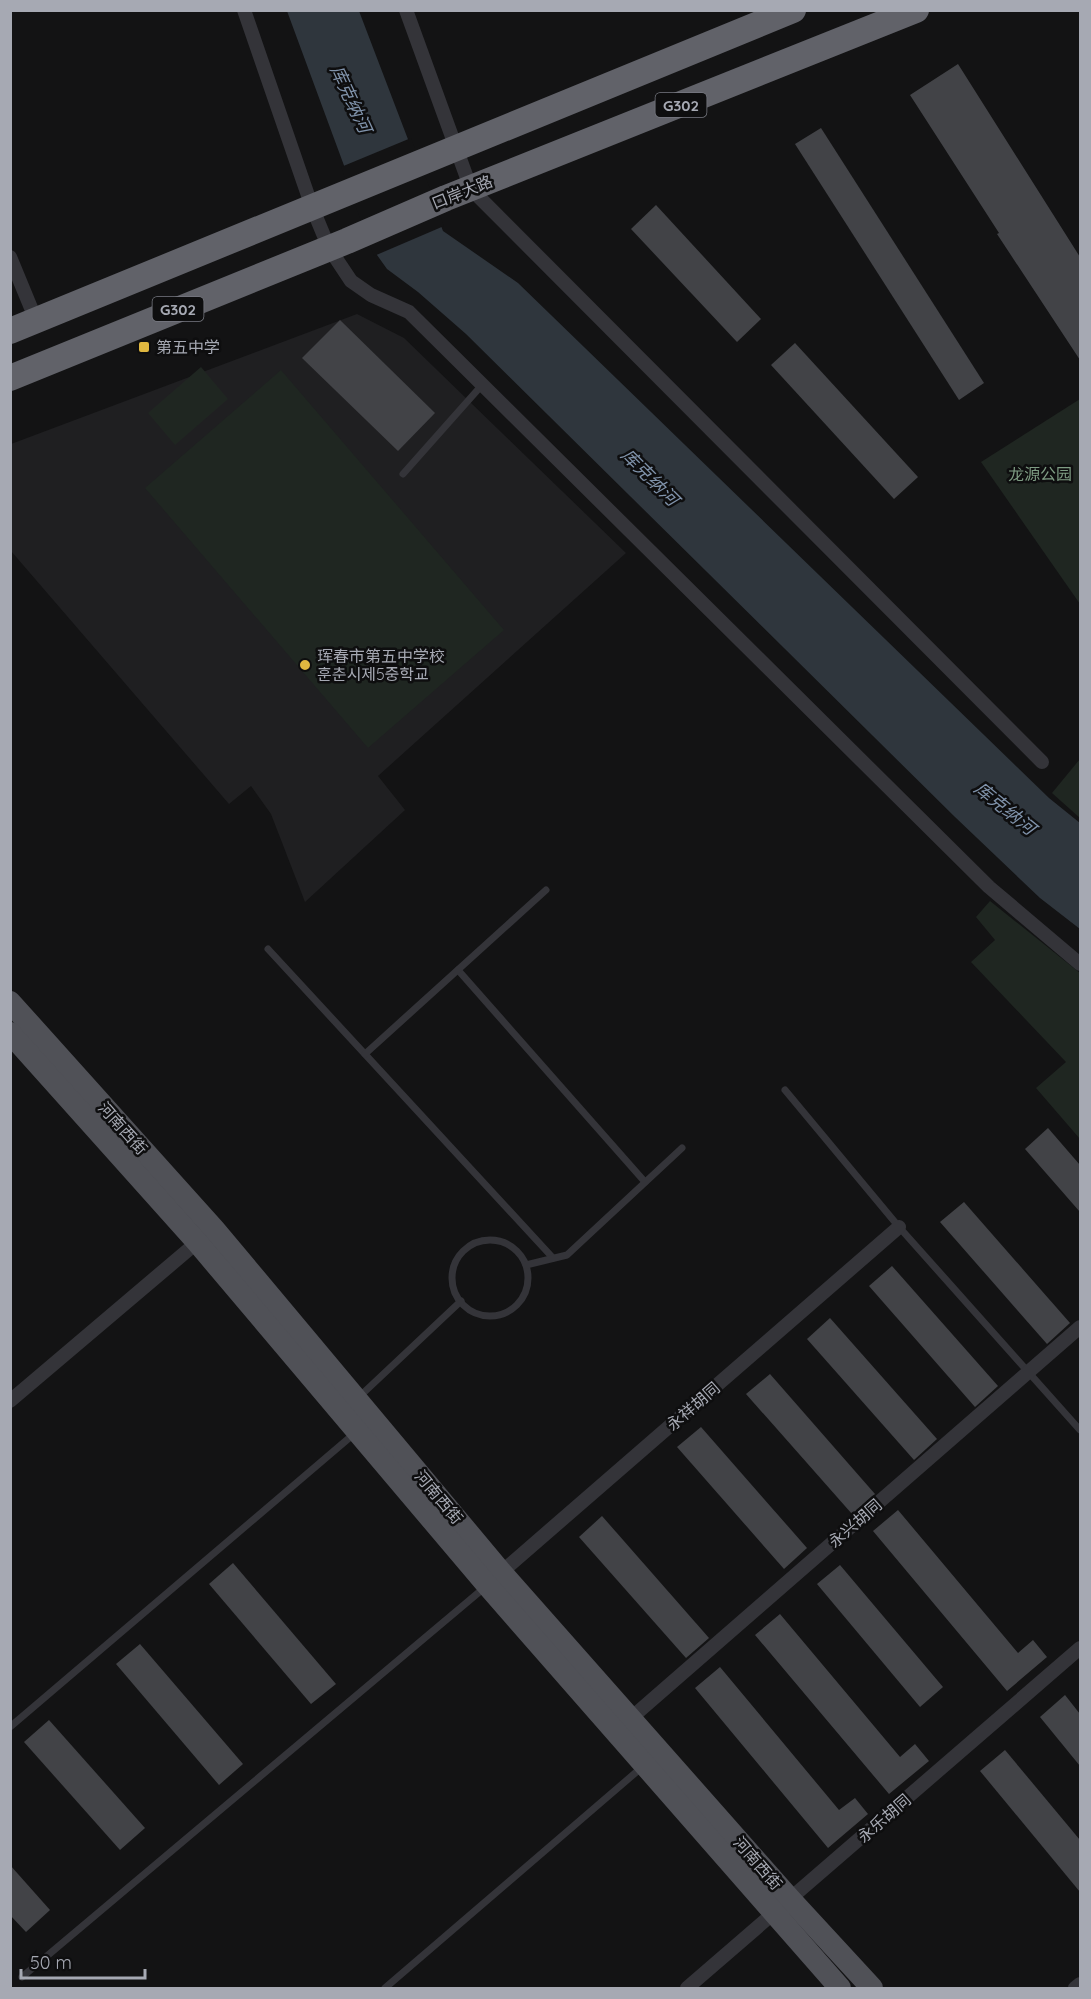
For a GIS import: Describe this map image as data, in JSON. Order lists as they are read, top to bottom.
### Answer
{
  "streets": {
    "highway": ["G302", "口岸大路"],
    "main road": ["河南西街"],
    "street": ["永祥胡同", "永兴胡同", "永乐胡同"]
  },
  "crossings": [
    ["河南西街", "永祥胡同"],
    ["河南西街", "永兴胡同"],
    ["河南西街", "永乐胡同"]
  ],
  "water": ["库克纳河"],
  "parks": ["龙源公园"],
  "places": {
    "transit": ["第五中学"],
    "other": ["珲春市第五中学校 훈춘시제5중학교"]
  },
  "scale_bar": "50 m"
}
